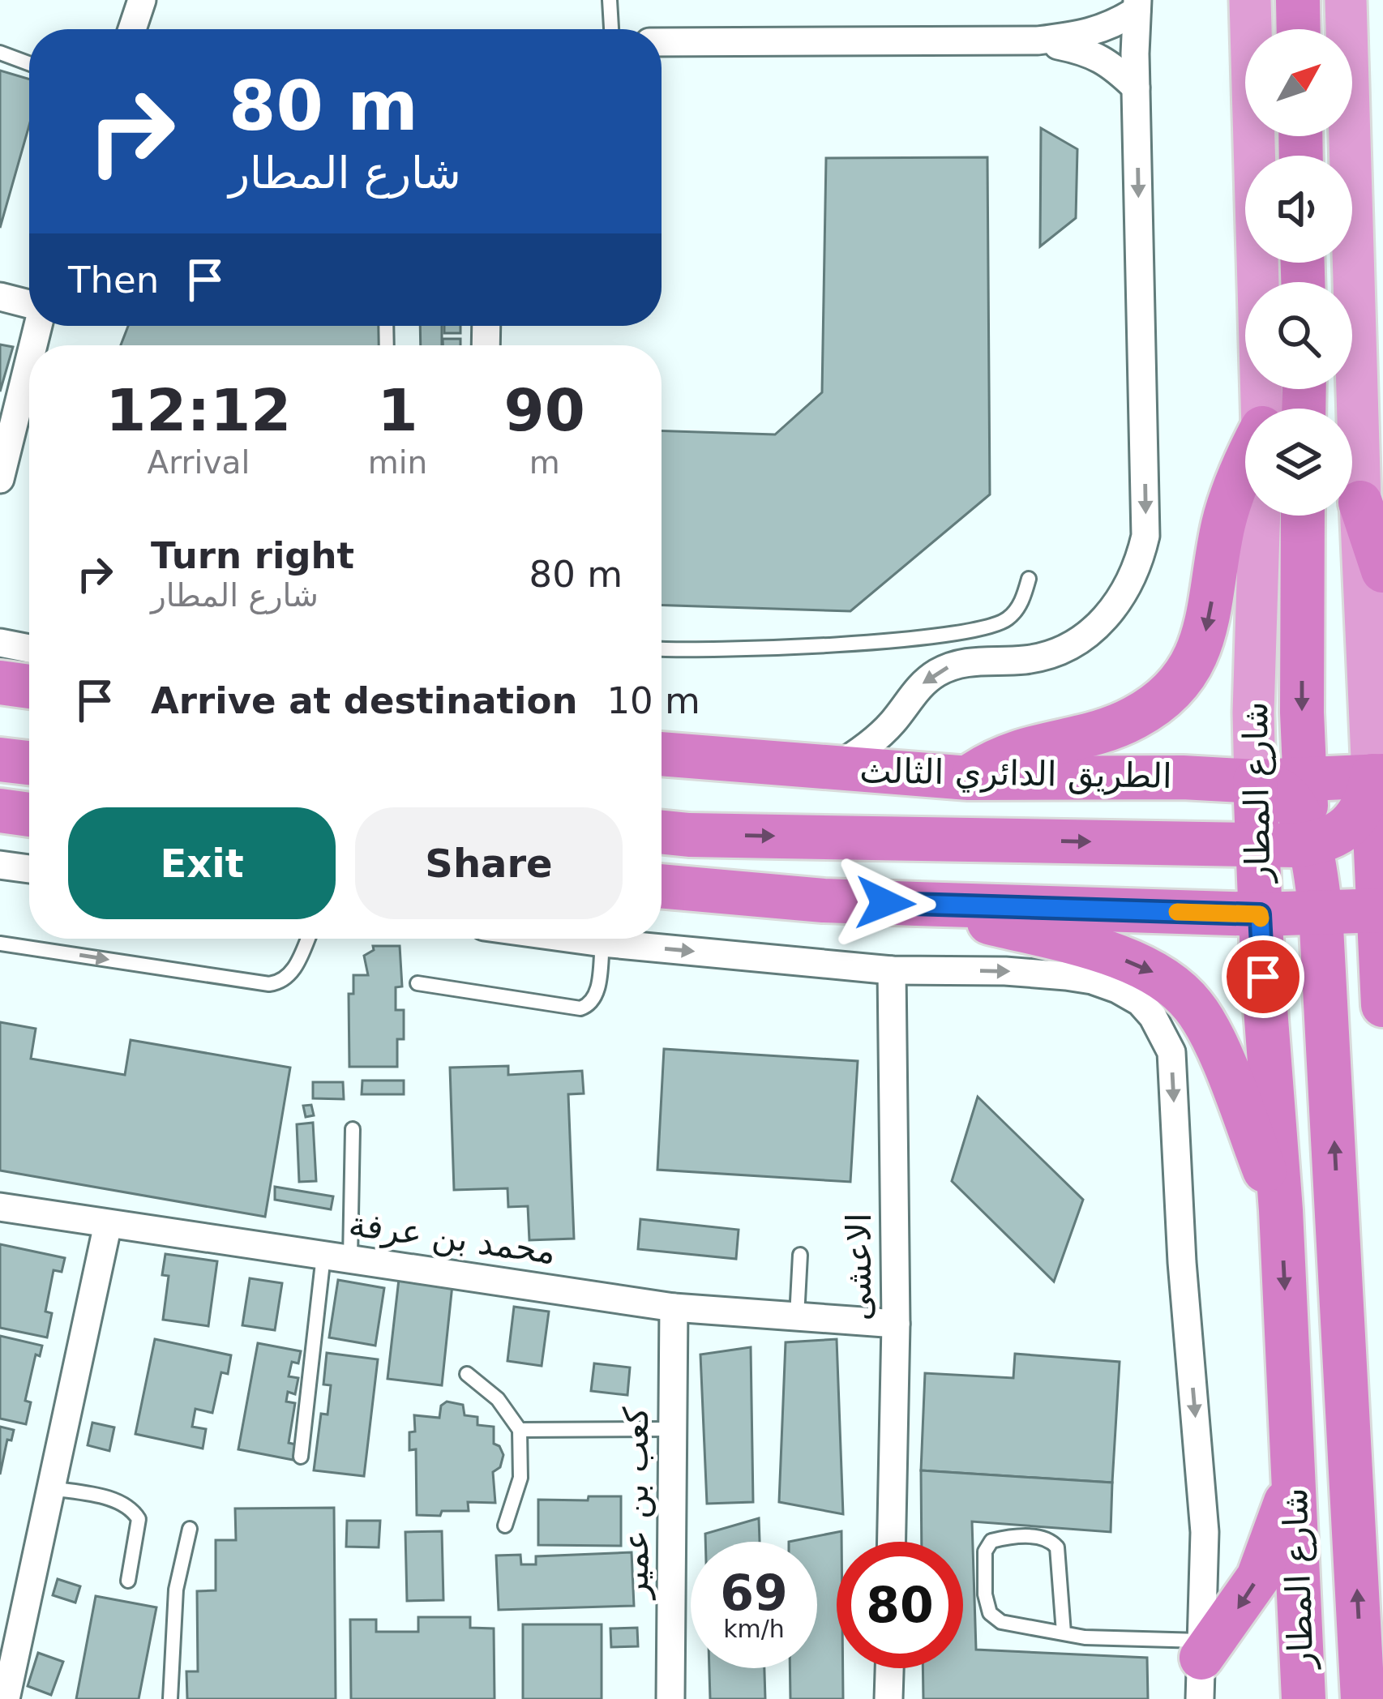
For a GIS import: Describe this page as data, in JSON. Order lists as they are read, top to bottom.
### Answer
{
  "streets": {
    "highway": ["الطريق الدائري الثالث", "شارع المطار"],
    "street": ["محمد بن عرفة", "الاعشى", "كعب بن عمير"]
  },
  "crossings": [
    ["الطريق الدائري الثالث", "شارع المطار"],
    ["محمد بن عرفة", "الاعشى"],
    ["محمد بن عرفة", "كعب بن عمير"]
  ],
  "north": "top right",
  "page": {
    "turn": ["80 m", "شارع المطار"],
    "then": "Then",
    "eta": [
      "12:12",
      "Arrival",
      "1",
      "min",
      "90",
      "m"
    ],
    "list": [
      {
        "name": "Turn right",
        "note": "شارع المطار",
        "value": "80 m"
      },
      {
        "name": "Arrive at destination",
        "value": "10 m"
      }
    ],
    "buttons": ["Exit", "Share"],
    "speed": "69 km/h",
    "limit": "80"
  }
}
